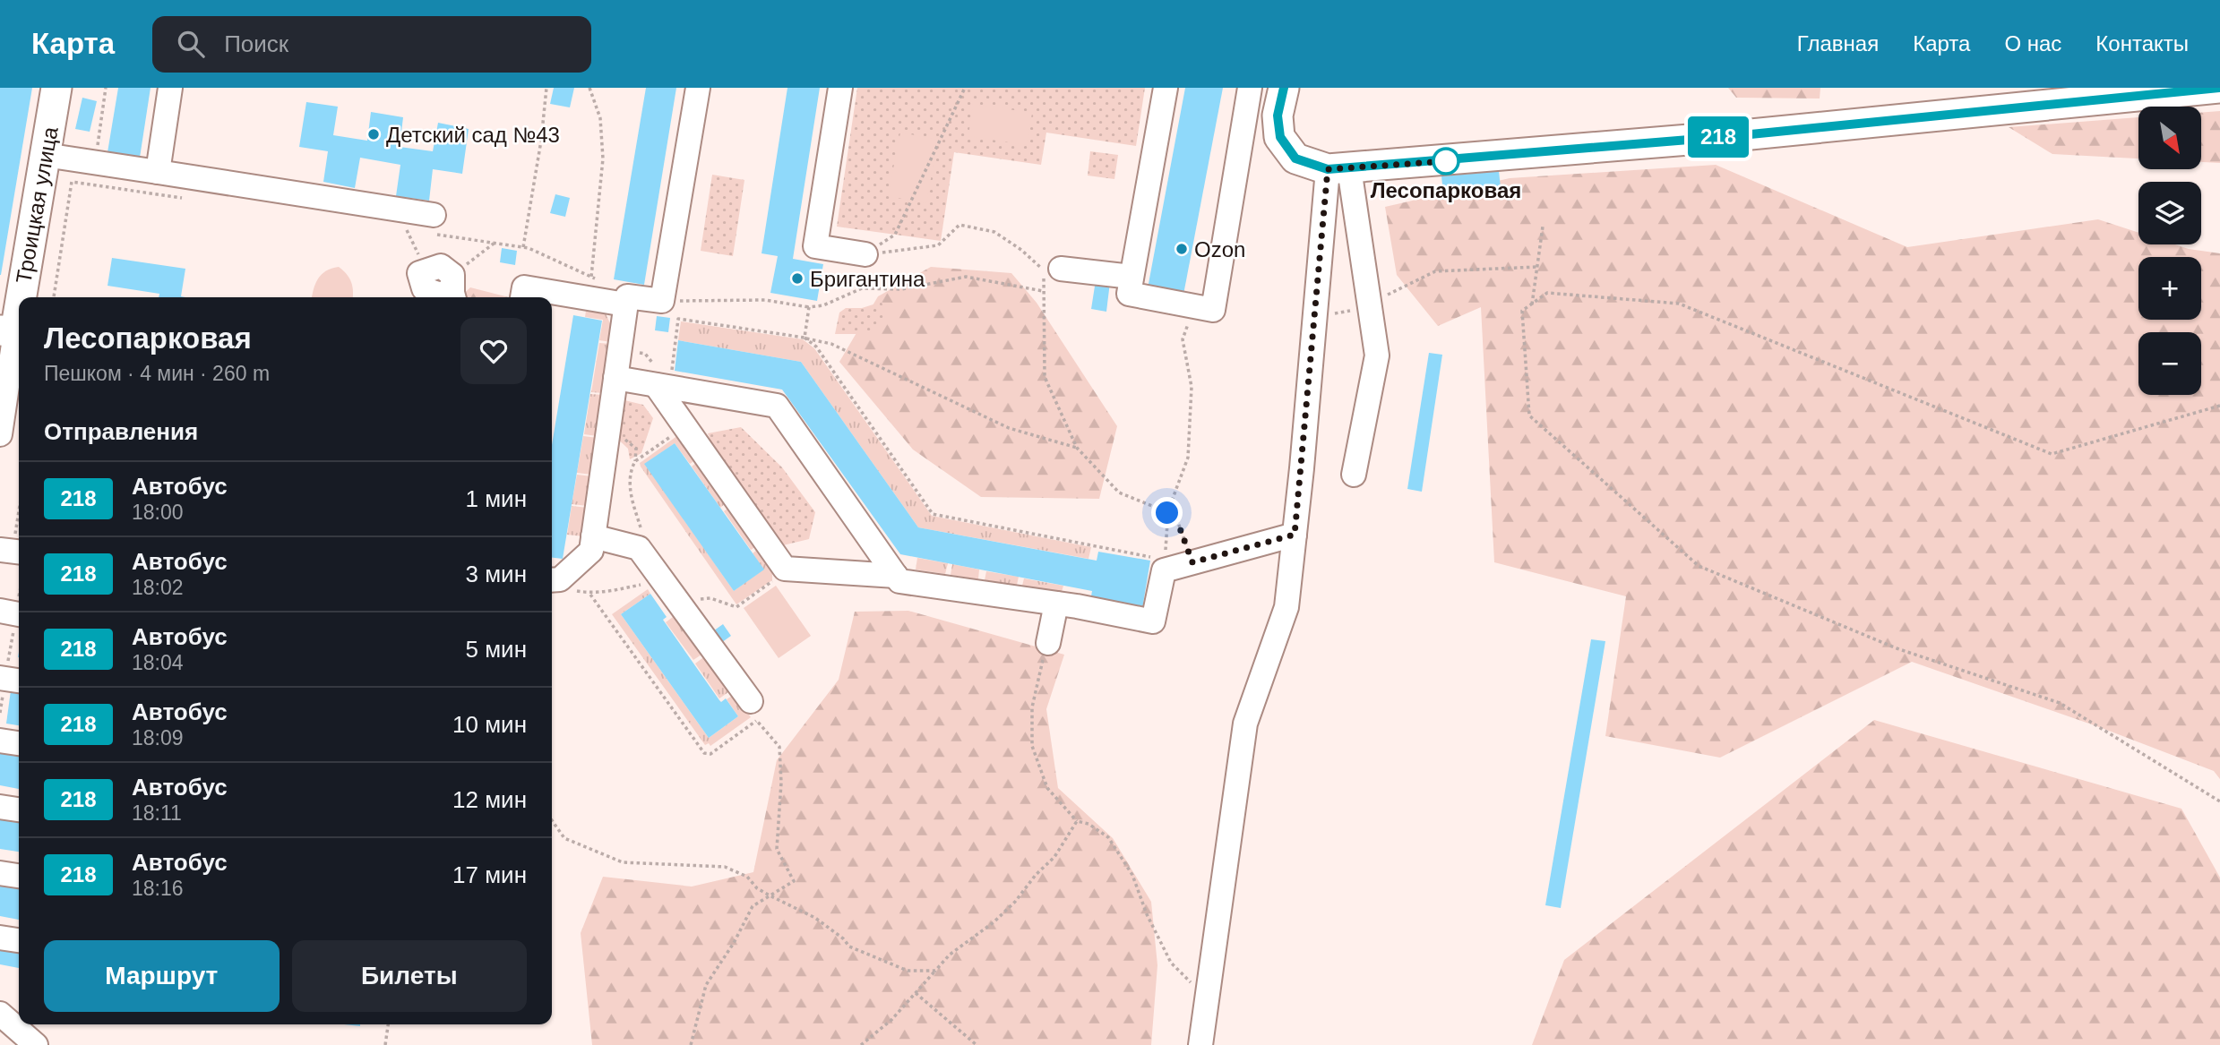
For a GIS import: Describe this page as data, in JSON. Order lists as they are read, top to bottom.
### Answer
{
  "streets": {
    "main road": ["Троицкая улица"]
  },
  "places": [
    "Детский сад №43",
    "Лесопарковая",
    "Ozon",
    "Бригантина"
  ],
  "lines": ["bus line 218"],
  "north": "bottom right",
  "page": {
    "header": "Карта",
    "search": "Поиск",
    "nav": [
      "Главная",
      "Карта",
      "О нас",
      "Контакты"
    ],
    "on_map": "218",
    "map_buttons": ["+", "−"],
    "heading": [
      ["Лесопарковая", "Пешком · 4 мин · 260 m"],
      "Отправления"
    ],
    "list": [
      {
        "mark": "218",
        "name": "Автобус",
        "note": "18:00",
        "value": "1 мин"
      },
      {
        "mark": "218",
        "name": "Автобус",
        "note": "18:02",
        "value": "3 мин"
      },
      {
        "mark": "218",
        "name": "Автобус",
        "note": "18:04",
        "value": "5 мин"
      },
      {
        "mark": "218",
        "name": "Автобус",
        "note": "18:09",
        "value": "10 мин"
      },
      {
        "mark": "218",
        "name": "Автобус",
        "note": "18:11",
        "value": "12 мин"
      },
      {
        "mark": "218",
        "name": "Автобус",
        "note": "18:16",
        "value": "17 мин"
      }
    ],
    "buttons": ["Маршрут", "Билеты"]
  }
}
